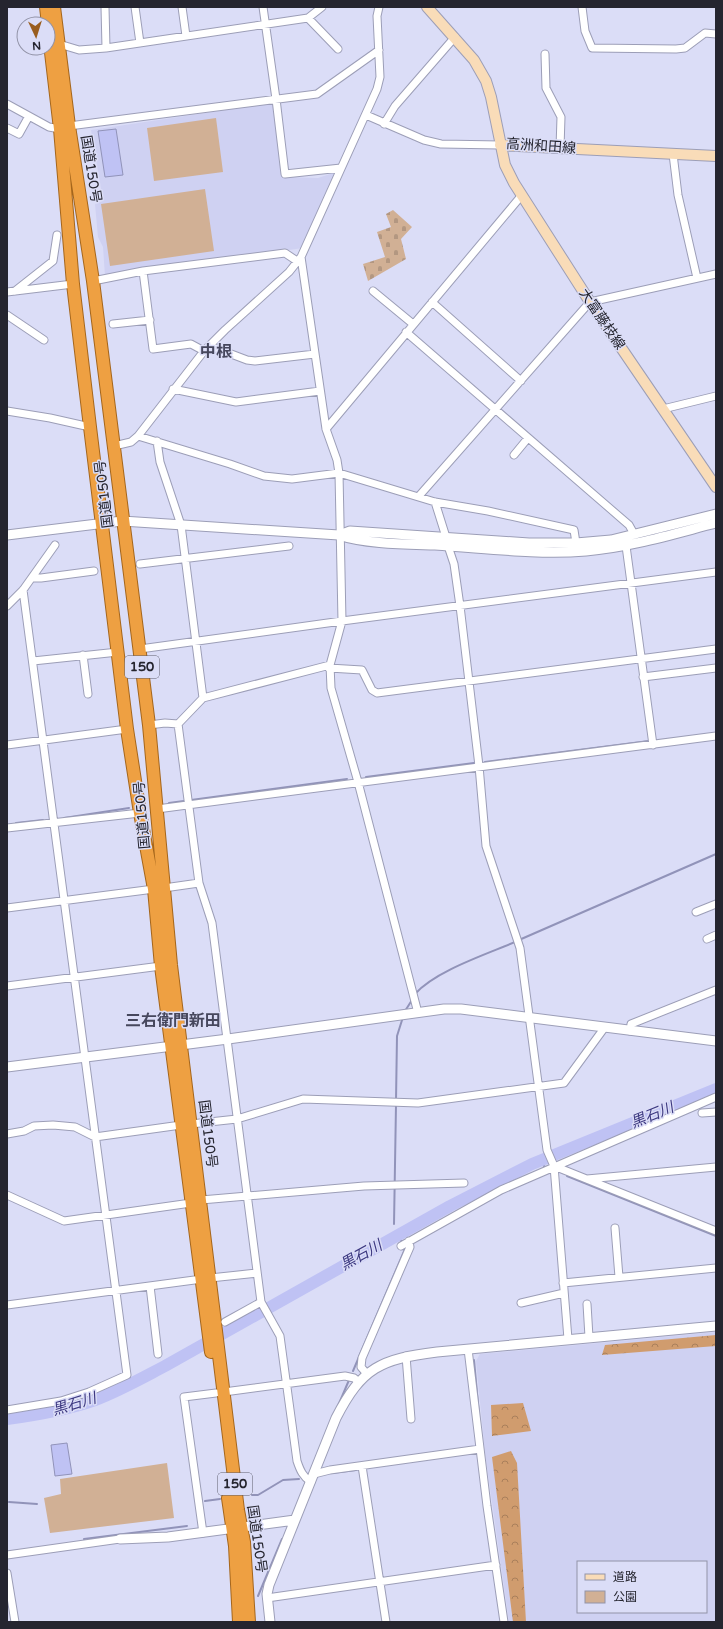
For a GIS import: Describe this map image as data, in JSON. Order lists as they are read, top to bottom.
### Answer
{
  "streets": {
    "highway": ["国道150号", "150"],
    "main road": ["高洲和田線", "大富藤枝線"]
  },
  "crossings": [
    ["高洲和田線", "大富藤枝線"]
  ],
  "districts": ["中根", "三右衛門新田"],
  "water": ["黒石川"],
  "legend": ["道路", "公園"],
  "north": "bottom"
}
